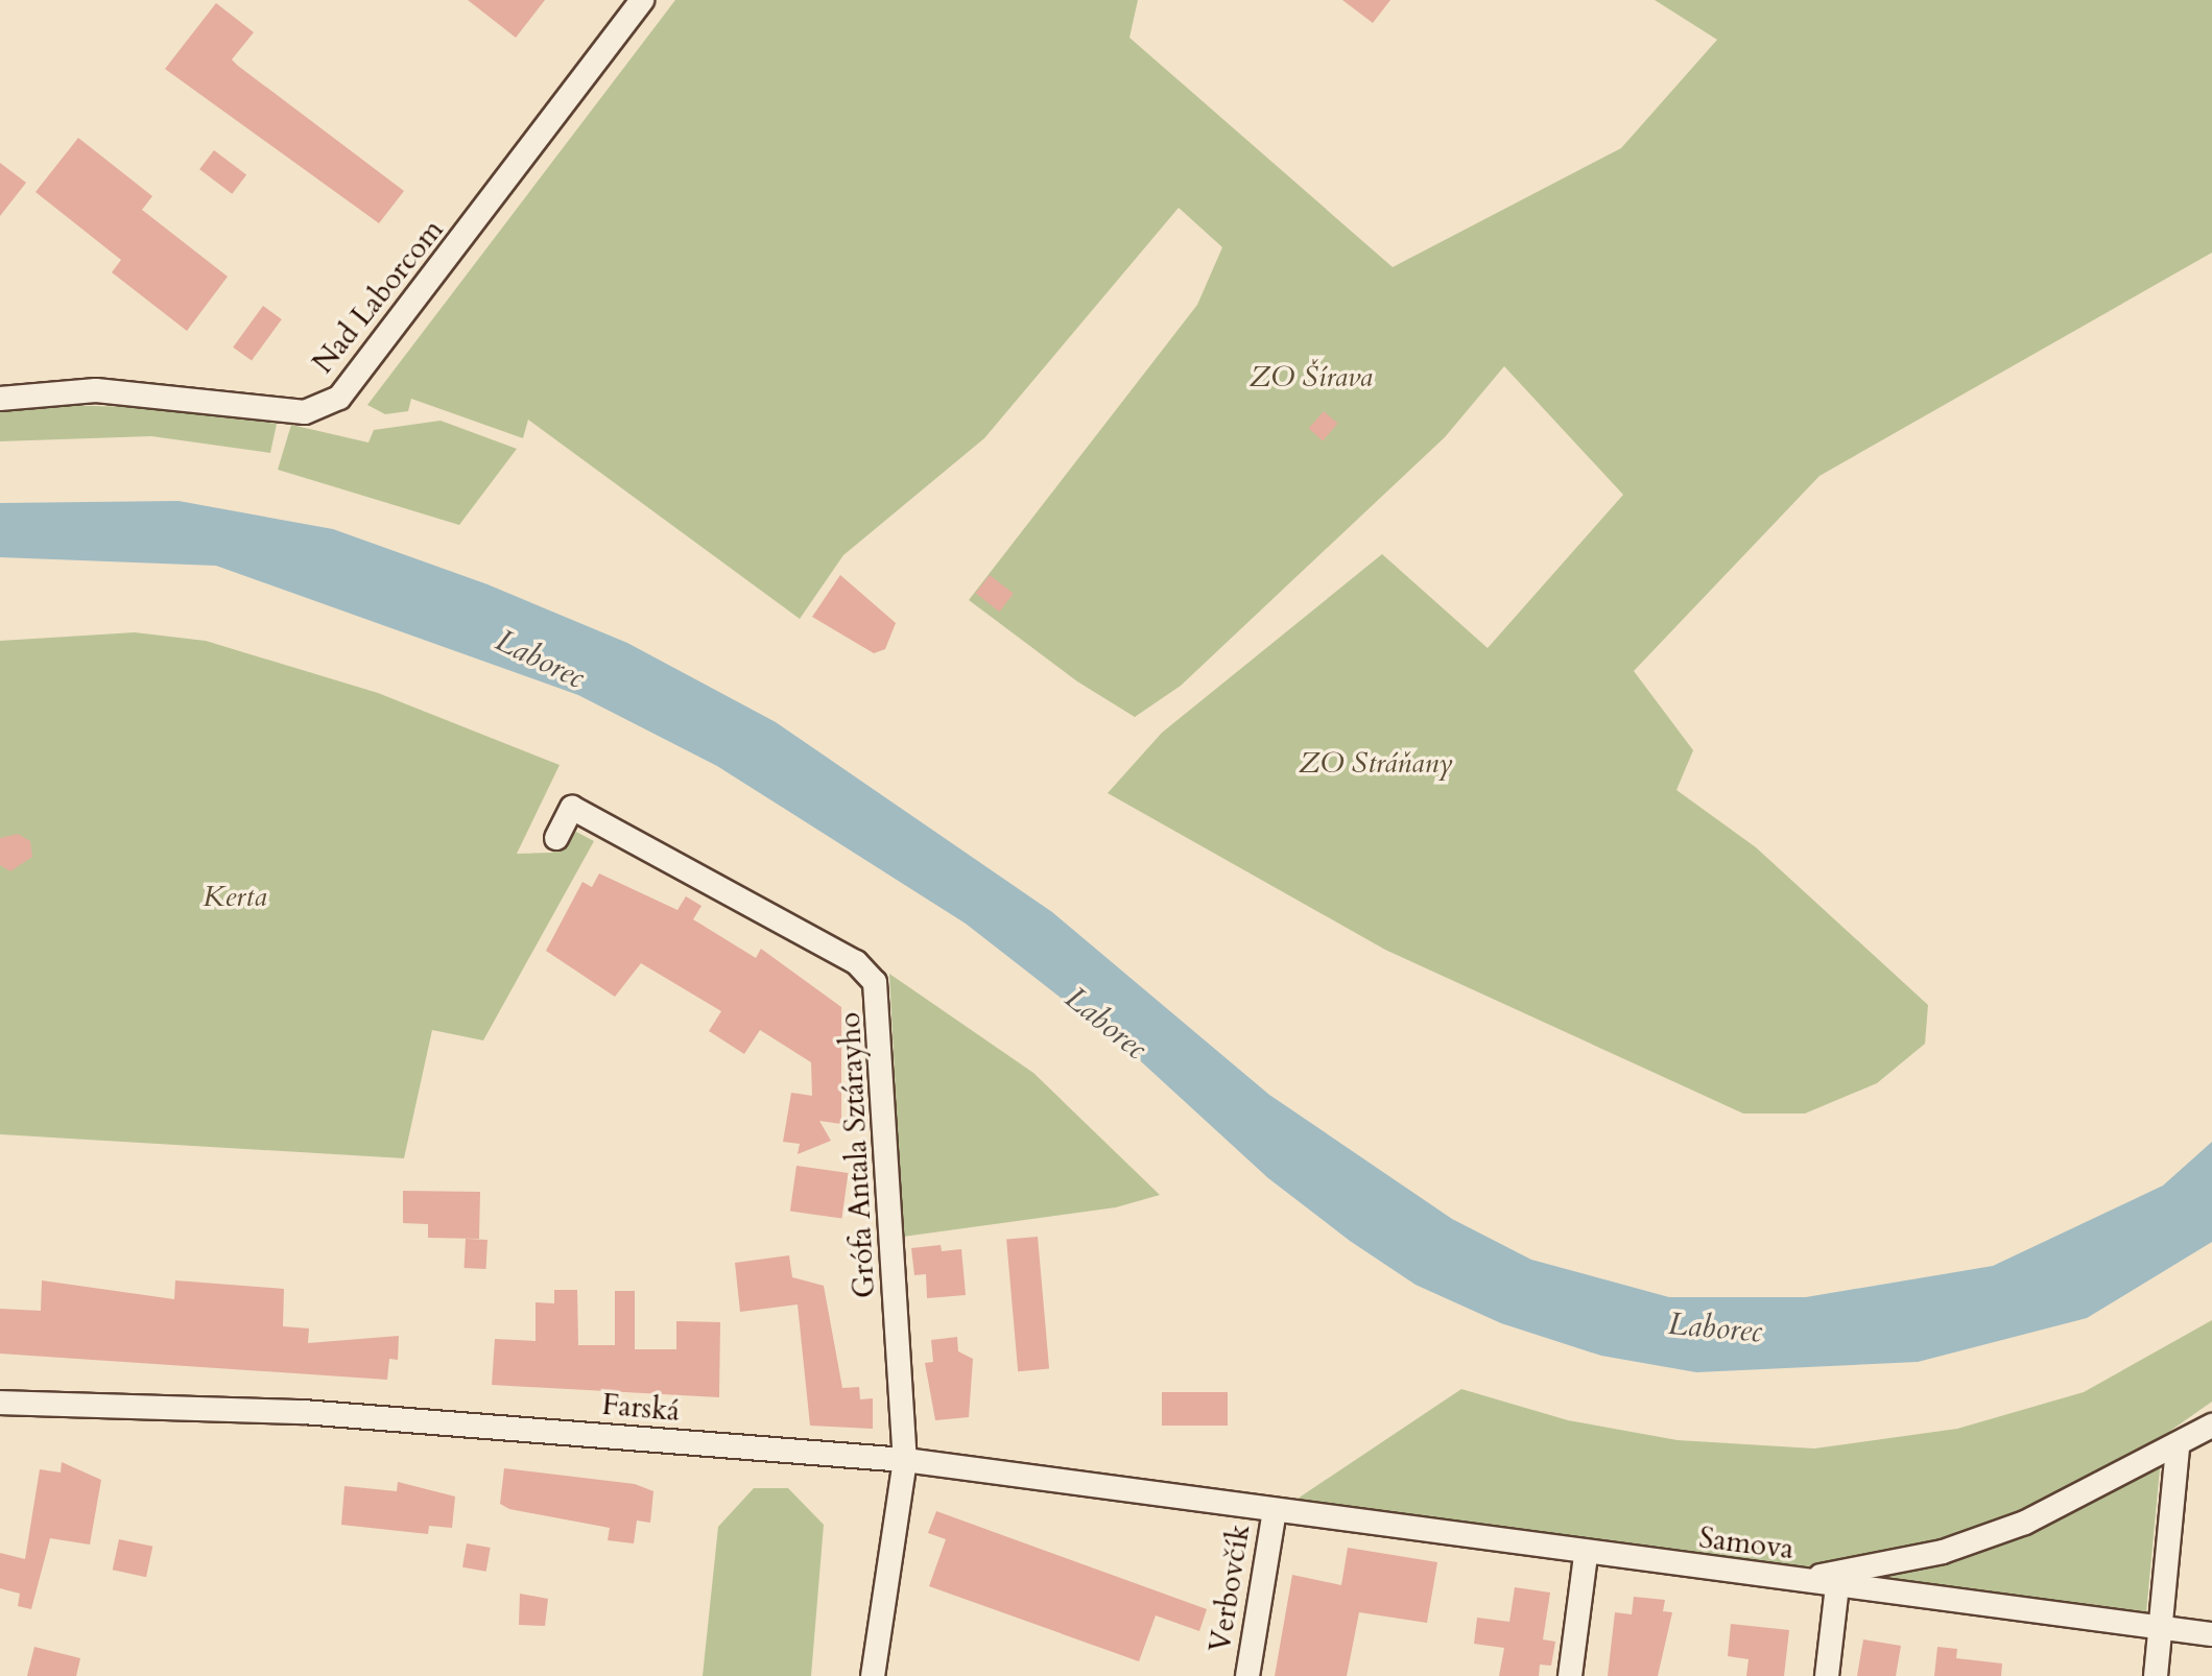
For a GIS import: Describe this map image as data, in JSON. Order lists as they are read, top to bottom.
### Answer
{
  "streets": {
    "street": [
      "Nad Laborcom",
      "Grófa Antala Sztárayho",
      "Farská",
      "Samova",
      "Verbovčík"
    ]
  },
  "crossings": [
    ["Grófa Antala Sztárayho", "Farská"],
    ["Farská", "Samova"],
    ["Farská", "Verbovčík"],
    ["Samova", "Verbovčík"]
  ],
  "water": ["Laborec"],
  "parks": ["ZO Šírava", "ZO Stráňany", "Kerta"]
}
